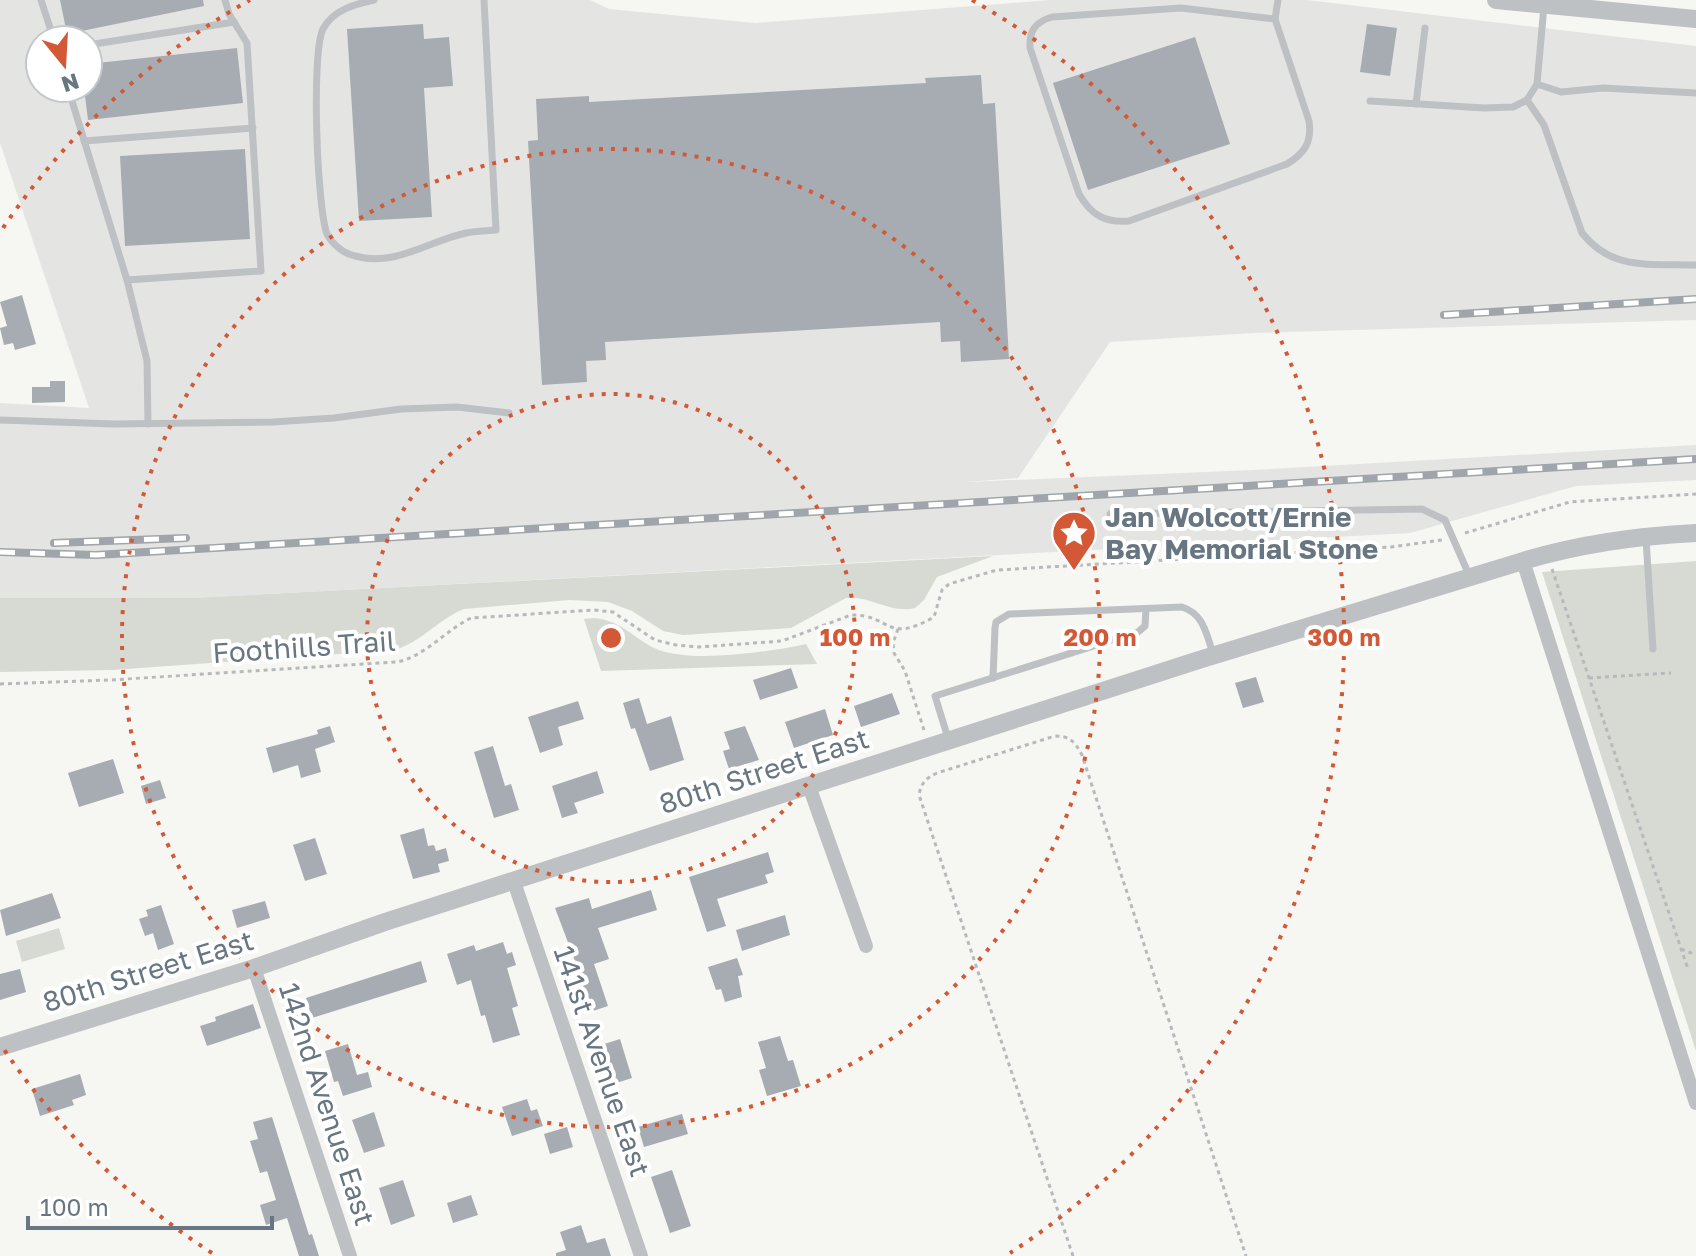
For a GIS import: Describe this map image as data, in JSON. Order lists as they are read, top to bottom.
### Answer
{
  "streets": {
    "street": ["80th Street East", "141st Avenue East", "142nd Avenue East"],
    "path": ["Foothills Trail"]
  },
  "crossings": [
    ["80th Street East", "141st Avenue East"],
    ["80th Street East", "142nd Avenue East"]
  ],
  "places": {
    "place": ["Jan Wolcott/Ernie Bay Memorial Stone"]
  },
  "scale_bar": "100 m",
  "north": "bottom",
  "rings": ["100 m", "200 m", "300 m"]
}
